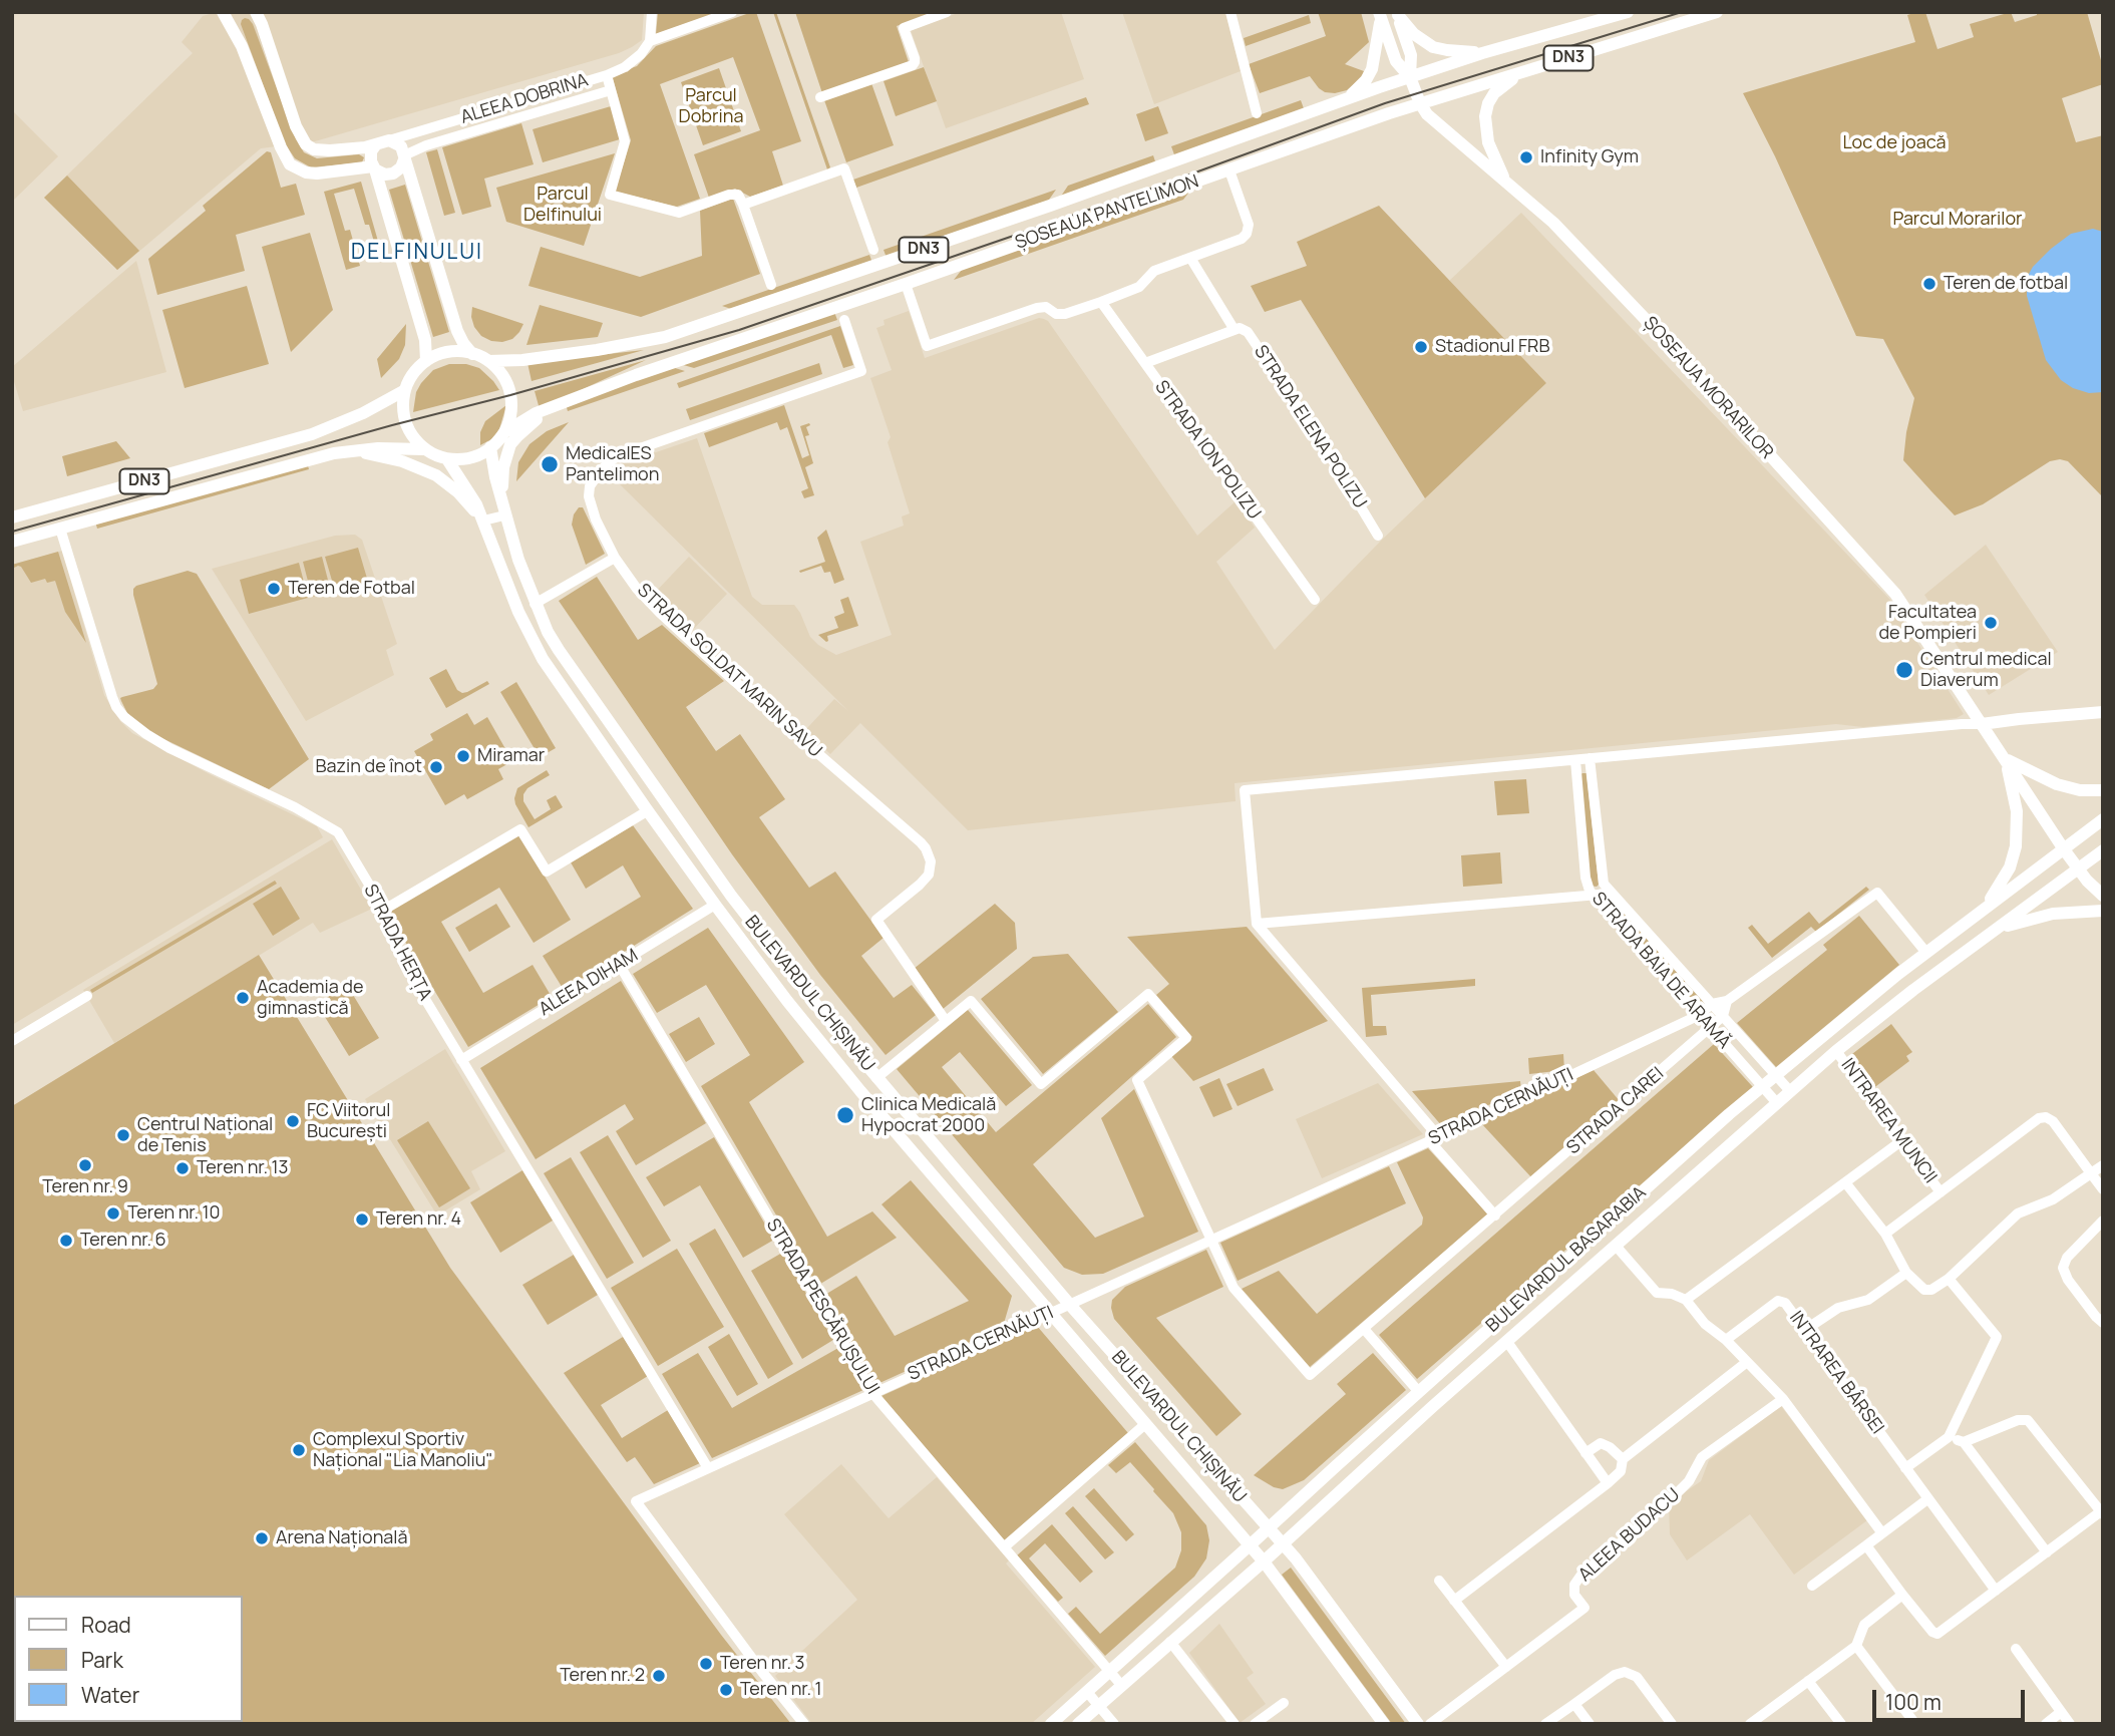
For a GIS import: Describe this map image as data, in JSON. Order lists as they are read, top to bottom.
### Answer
{
  "streets": {
    "main road": [
      "DN3",
      "ȘOSEAUA PANTELIMON",
      "ȘOSEAUA MORARILOR",
      "BULEVARDUL CHIȘINĂU",
      "BULEVARDUL BASARABIA"
    ],
    "street": [
      "ALEEA DOBRINA",
      "STRADA ELENA POLIZU",
      "STRADA ION POLIZU",
      "STRADA SOLDAT MARIN SAVU",
      "STRADA HERȚA",
      "STRADA BAIA DE ARAMĂ",
      "ALEEA DIHAM",
      "STRADA CERNĂUȚI",
      "STRADA CAREI",
      "INTRAREA MUNCII",
      "STRADA PESCĂRUȘULUI",
      "INTRAREA BÂRSEI",
      "ALEEA BUDACU"
    ]
  },
  "crossings": [
    ["DN3", "ȘOSEAUA PANTELIMON"],
    ["DN3", "STRADA HERȚA"],
    ["DN3", "BULEVARDUL CHIȘINĂU"],
    ["ȘOSEAUA PANTELIMON", "ȘOSEAUA MORARILOR"],
    ["ȘOSEAUA PANTELIMON", "BULEVARDUL CHIȘINĂU"],
    ["ȘOSEAUA MORARILOR", "BULEVARDUL BASARABIA"],
    ["STRADA HERȚA", "ALEEA DIHAM"],
    ["STRADA HERȚA", "STRADA CERNĂUȚI"],
    ["STRADA BAIA DE ARAMĂ", "STRADA CERNĂUȚI"],
    ["STRADA BAIA DE ARAMĂ", "STRADA CAREI"],
    ["STRADA BAIA DE ARAMĂ", "BULEVARDUL BASARABIA"],
    ["ALEEA DIHAM", "BULEVARDUL CHIȘINĂU"],
    ["ALEEA DIHAM", "STRADA PESCĂRUȘULUI"],
    ["BULEVARDUL CHIȘINĂU", "STRADA CERNĂUȚI"],
    ["BULEVARDUL CHIȘINĂU", "BULEVARDUL BASARABIA"],
    ["STRADA CERNĂUȚI", "STRADA CAREI"],
    ["STRADA CERNĂUȚI", "STRADA PESCĂRUȘULUI"],
    ["INTRAREA MUNCII", "BULEVARDUL BASARABIA"],
    ["BULEVARDUL BASARABIA", "STRADA PESCĂRUȘULUI"]
  ],
  "districts": ["DELFINULUI"],
  "parks": [
    "Parcul Dobrina",
    "Loc de joacă",
    "Parcul Delfinului",
    "Parcul Morarilor"
  ],
  "places": [
    "Infinity Gym",
    "Teren de fotbal",
    "Stadionul FRB",
    "MedicalES Pantelimon",
    "Teren de Fotbal",
    "Facultatea de Pompieri",
    "Centrul medical Diaverum",
    "Miramar",
    "Bazin de înot",
    "Academia de gimnastică",
    "Clinica Medicală Hypocrat 2000",
    "FC Viitorul București",
    "Centrul Național de Tenis",
    "Teren nr. 9",
    "Teren nr. 13",
    "Teren nr. 10",
    "Teren nr. 4",
    "Teren nr. 6",
    "Complexul Sportiv Național \"Lia Manoliu\"",
    "Arena Națională",
    "Teren nr. 3",
    "Teren nr. 2",
    "Teren nr. 1"
  ],
  "legend": ["Road", "Park", "Water"],
  "scale_bar": "100 m"
}
